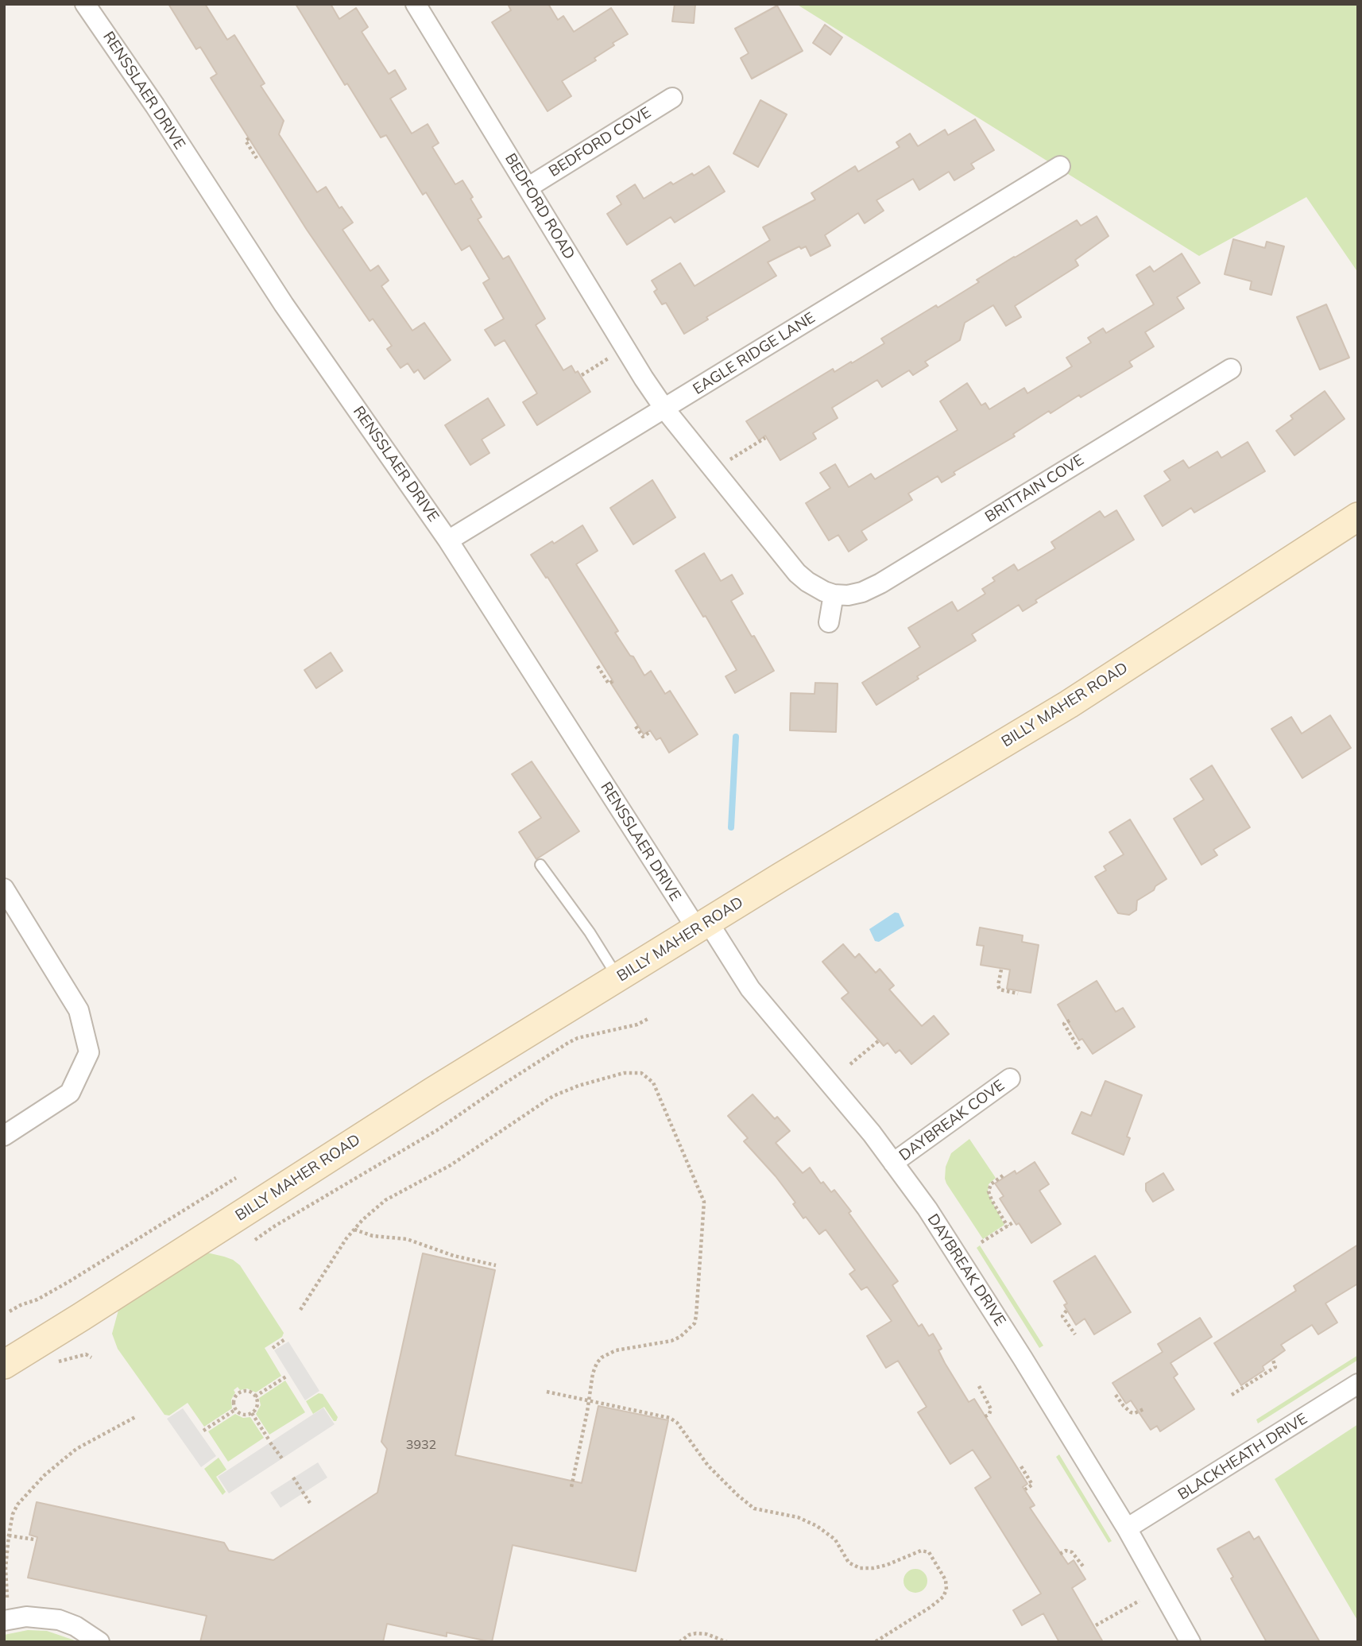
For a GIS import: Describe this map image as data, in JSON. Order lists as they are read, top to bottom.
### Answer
{
  "streets": {
    "main road": ["BILLY MAHER ROAD"],
    "street": [
      "RENSSLAER DRIVE",
      "BEDFORD COVE",
      "BEDFORD ROAD",
      "EAGLE RIDGE LANE",
      "BRITTAIN COVE",
      "DAYBREAK COVE",
      "DAYBREAK DRIVE",
      "BLACKHEATH DRIVE"
    ]
  },
  "crossings": [
    ["RENSSLAER DRIVE", "EAGLE RIDGE LANE"],
    ["RENSSLAER DRIVE", "BILLY MAHER ROAD"],
    ["RENSSLAER DRIVE", "DAYBREAK DRIVE"],
    ["BEDFORD COVE", "BEDFORD ROAD"],
    ["BEDFORD ROAD", "EAGLE RIDGE LANE"],
    ["BILLY MAHER ROAD", "DAYBREAK DRIVE"],
    ["DAYBREAK COVE", "DAYBREAK DRIVE"],
    ["DAYBREAK DRIVE", "BLACKHEATH DRIVE"]
  ],
  "house_numbers": ["3932"]
}
